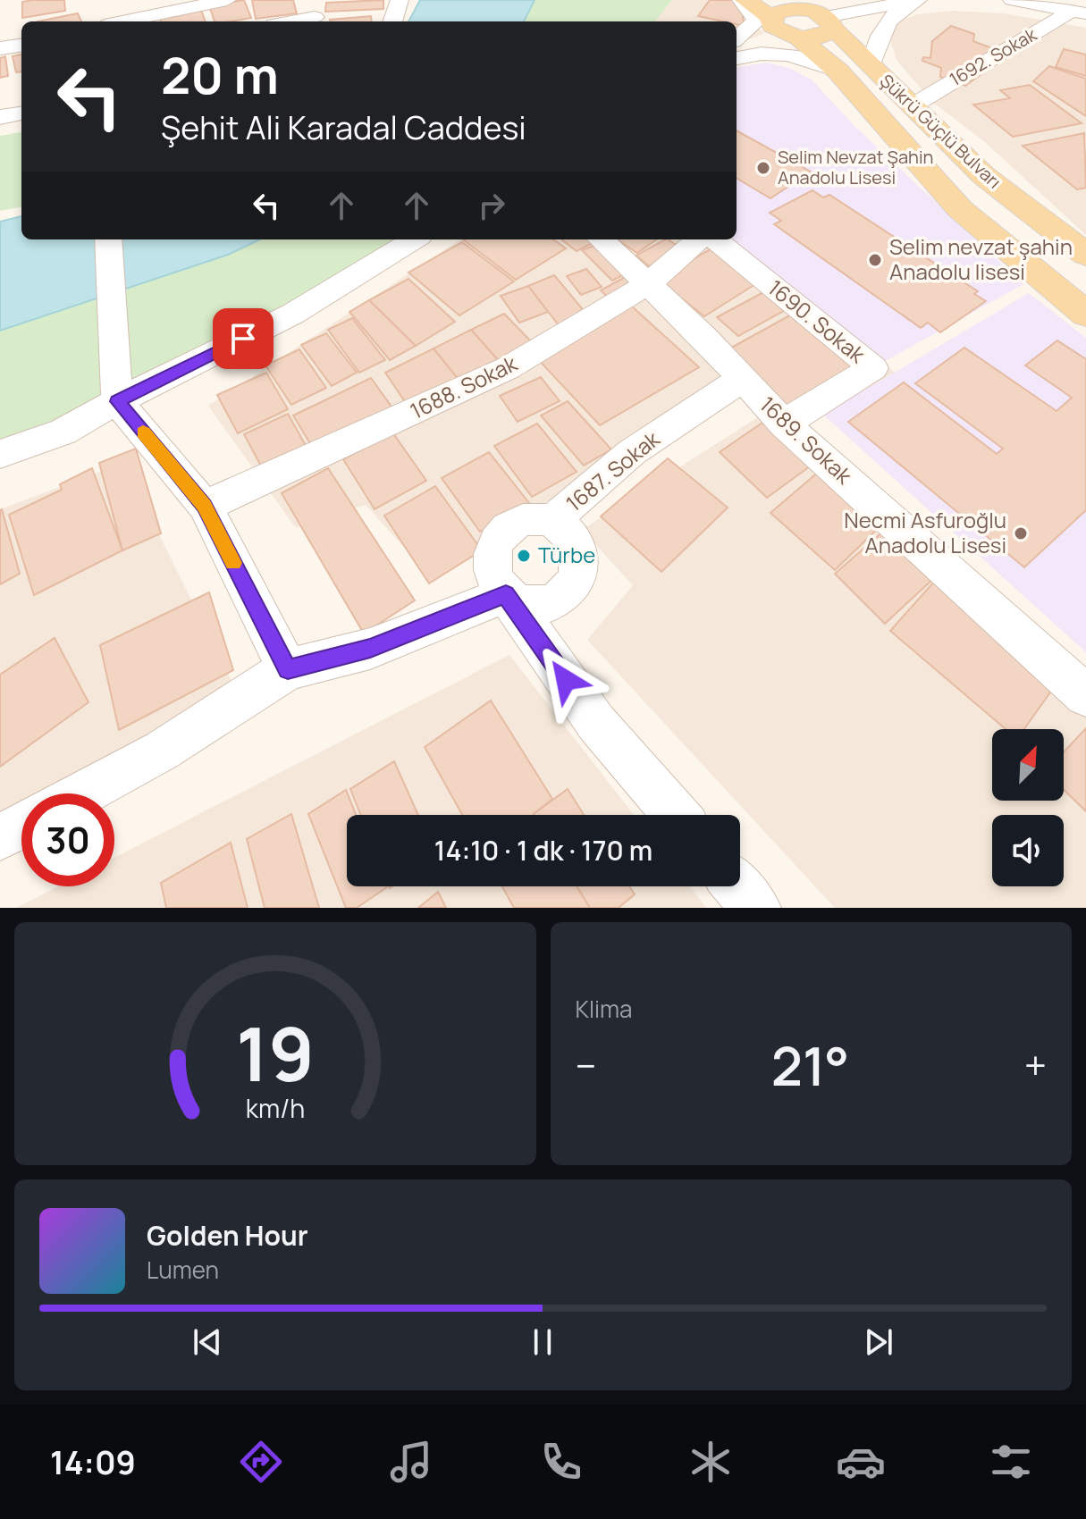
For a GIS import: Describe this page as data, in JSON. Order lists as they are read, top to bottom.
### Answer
{
  "streets": {
    "main road": ["Şükrü Güçlü Bulvarı"],
    "street": [
      "1692. Sokak",
      "1690. Sokak",
      "1688. Sokak",
      "1689. Sokak",
      "1687. Sokak"
    ]
  },
  "crossings": [
    ["1692. Sokak", "Şükrü Güçlü Bulvarı"],
    ["1690. Sokak", "1689. Sokak"],
    ["1688. Sokak", "1689. Sokak"],
    ["1689. Sokak", "1687. Sokak"]
  ],
  "places": [
    "Selim Nevzat Şahin Anadolu Lisesi",
    "Selim nevzat şahin Anadolu lisesi",
    "Necmi Asfuroğlu Anadolu Lisesi",
    "Türbe"
  ],
  "north": "top right",
  "page": {
    "turn": ["20 m", "Şehit Ali Karadal Caddesi"],
    "limit": "30",
    "trip": "14:10 · 1 dk · 170 m",
    "tile": "Klima",
    "heat": ["−", "21°", "+"],
    "song": ["Golden Hour", "Lumen"],
    "tabs": "14:09",
    "gauge": ["19", "km/h"]
  }
}
